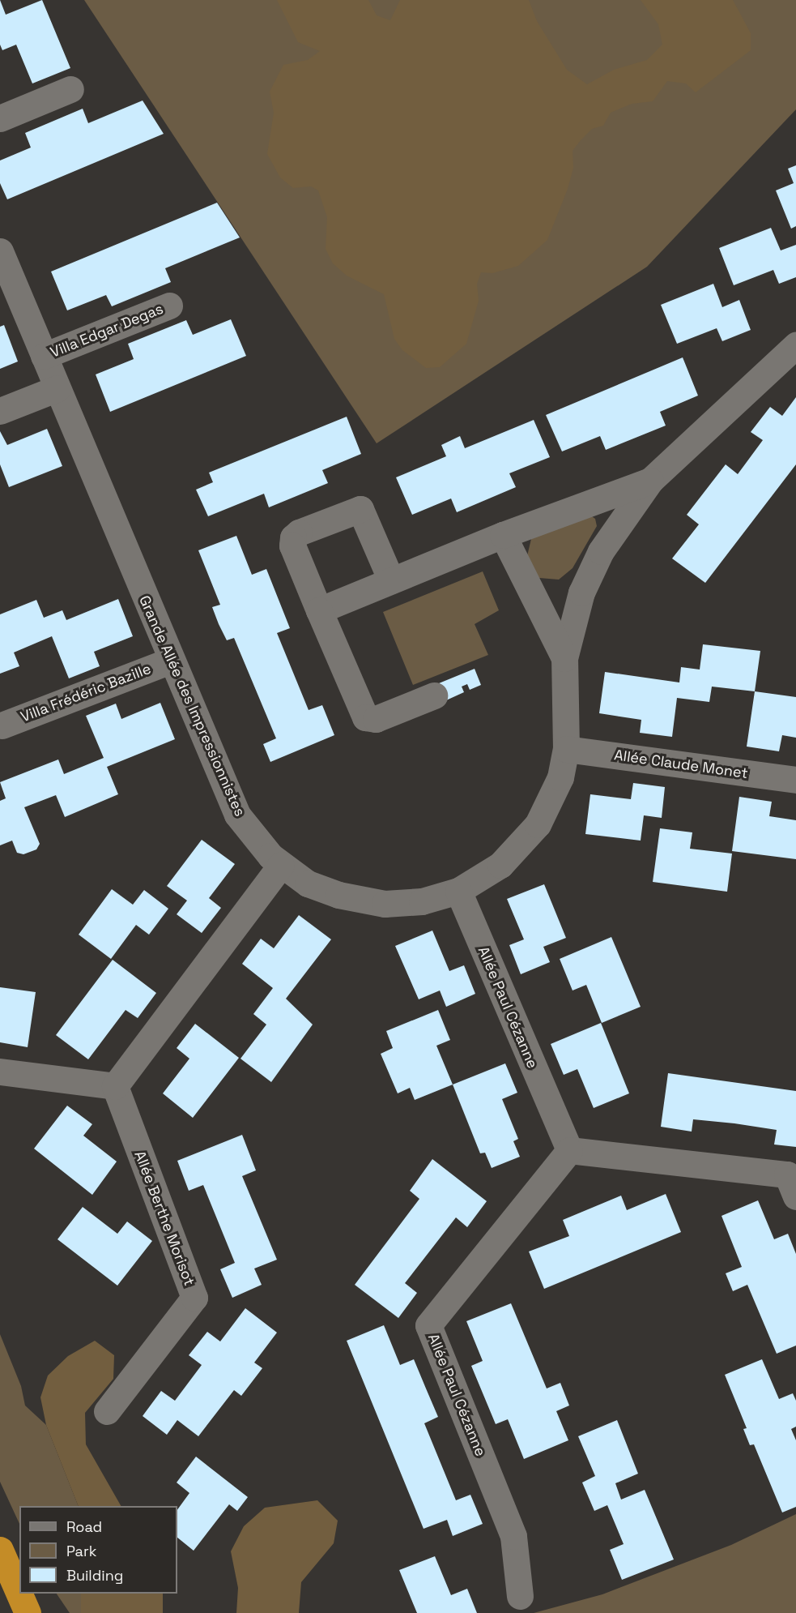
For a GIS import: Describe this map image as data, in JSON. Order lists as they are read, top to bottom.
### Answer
{
  "streets": {
    "street": [
      "Villa Edgar Degas",
      "Villa Frédéric Bazille",
      "Grande Allée des Impressionnistes",
      "Allée Claude Monet",
      "Allée Paul Cézanne",
      "Allée Berthe Morisot"
    ]
  },
  "crossings": [
    ["Villa Edgar Degas", "Grande Allée des Impressionnistes"],
    ["Villa Frédéric Bazille", "Grande Allée des Impressionnistes"],
    ["Grande Allée des Impressionnistes", "Allée Claude Monet"],
    ["Grande Allée des Impressionnistes", "Allée Paul Cézanne"]
  ],
  "legend": ["Road", "Park", "Building"]
}
